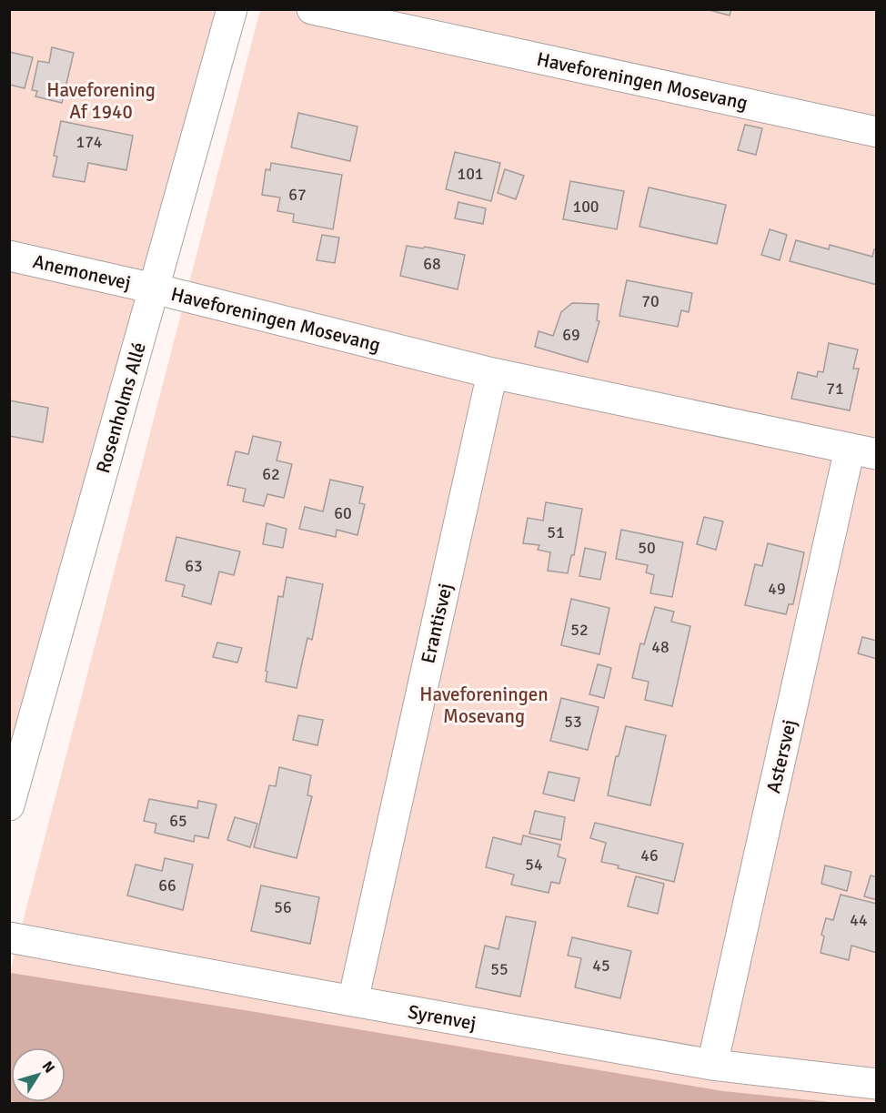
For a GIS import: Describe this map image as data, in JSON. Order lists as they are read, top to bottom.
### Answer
{
  "streets": {
    "street": [
      "Haveforeningen Mosevang",
      "Anemonevej",
      "Rosenholms Allé",
      "Erantisvej",
      "Astersvej",
      "Syrenvej"
    ]
  },
  "crossings": [
    ["Haveforeningen Mosevang", "Anemonevej"],
    ["Haveforeningen Mosevang", "Rosenholms Allé"],
    ["Haveforeningen Mosevang", "Erantisvej"],
    ["Haveforeningen Mosevang", "Astersvej"],
    ["Anemonevej", "Rosenholms Allé"],
    ["Erantisvej", "Syrenvej"],
    ["Astersvej", "Syrenvej"]
  ],
  "parks": ["Haveforening Af 1940", "Haveforeningen Mosevang"],
  "house_numbers": [
    "174",
    "101",
    "67",
    "100",
    "68",
    "70",
    "69",
    "71",
    "62",
    "60",
    "51",
    "50",
    "63",
    "49",
    "52",
    "48",
    "53",
    "65",
    "46",
    "54",
    "66",
    "56",
    "44",
    "45",
    "55"
  ],
  "north": "top right"
}
